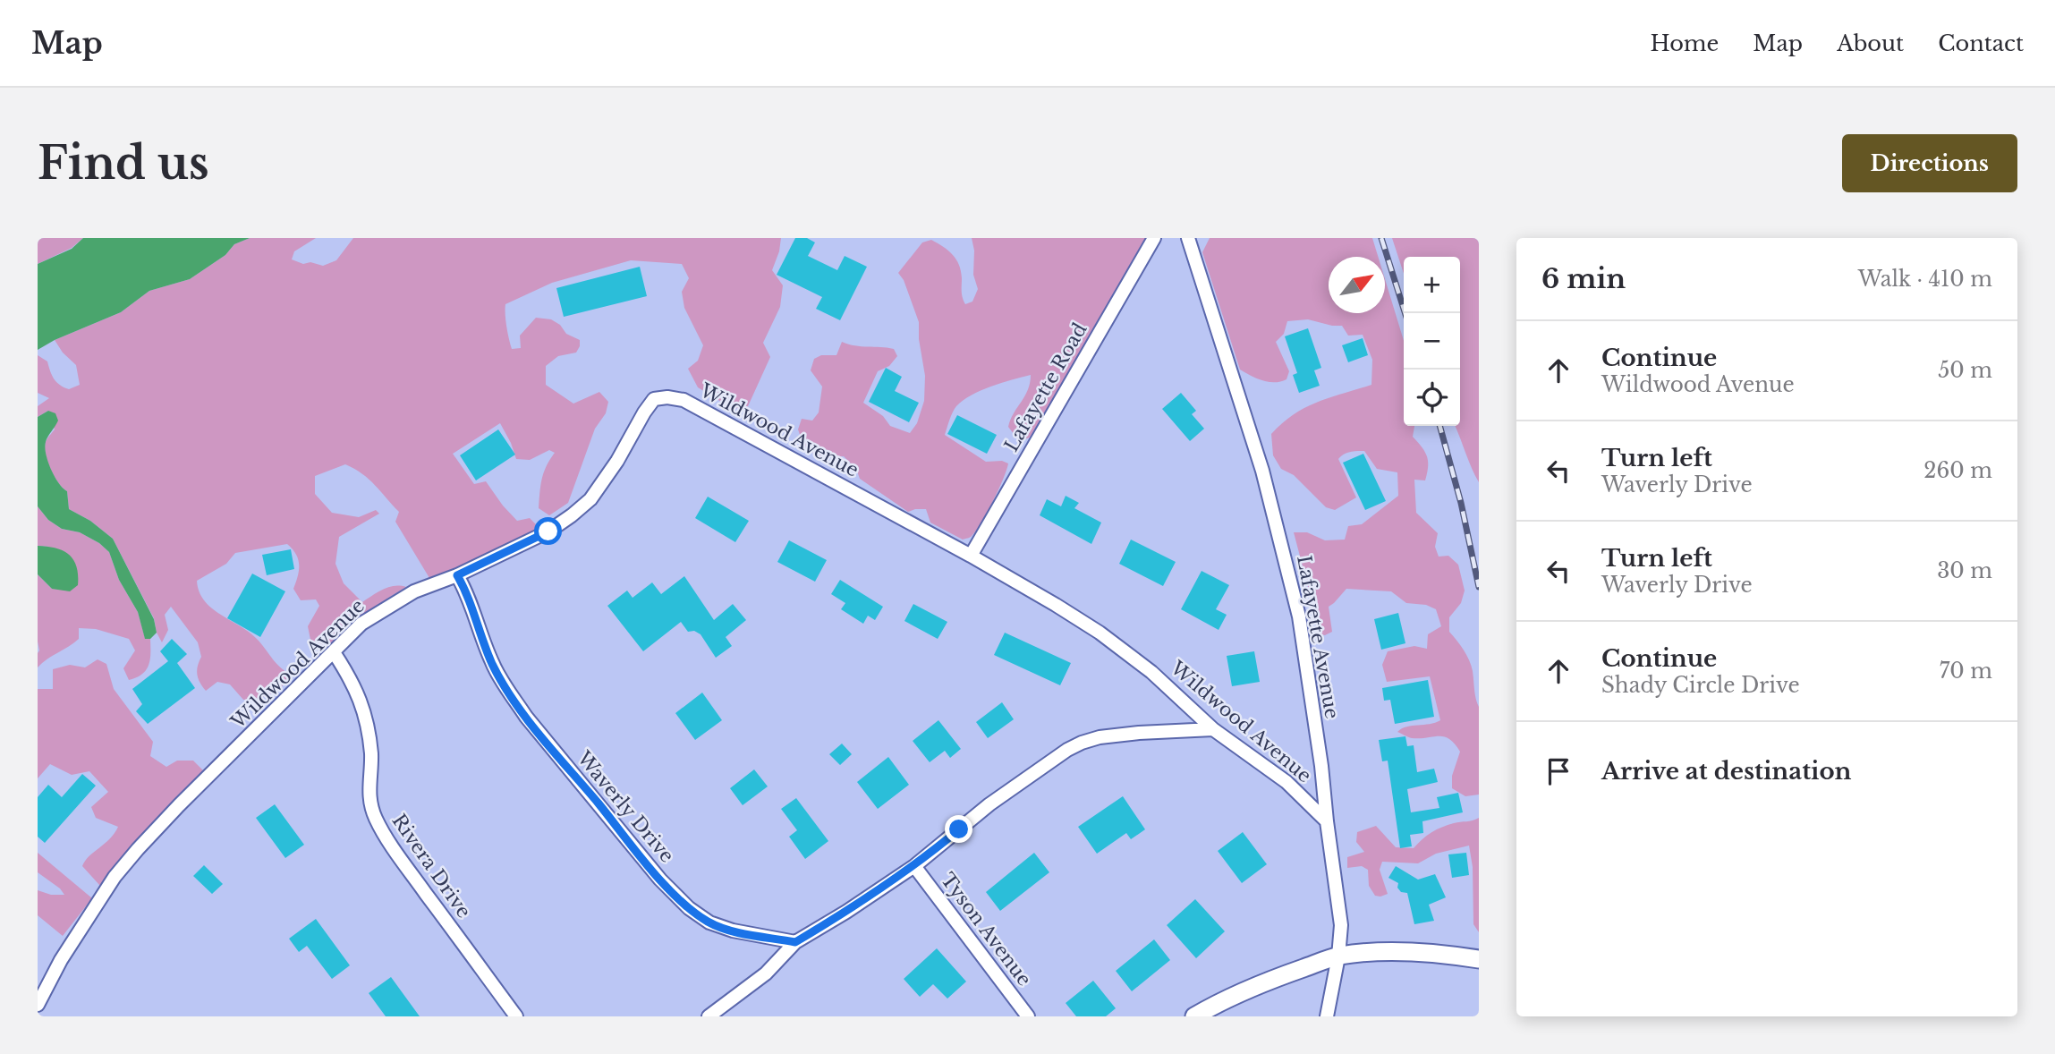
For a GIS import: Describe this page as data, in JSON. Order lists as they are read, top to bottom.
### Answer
{
  "streets": {
    "street": [
      "Lafayette Road",
      "Wildwood Avenue",
      "Lafayette Avenue",
      "Waverly Drive",
      "Rivera Drive",
      "Tyson Avenue"
    ]
  },
  "crossings": [
    ["Lafayette Road", "Wildwood Avenue"],
    ["Wildwood Avenue", "Lafayette Avenue"],
    ["Wildwood Avenue", "Waverly Drive"],
    ["Wildwood Avenue", "Rivera Drive"]
  ],
  "north": "top right",
  "page": {
    "header": "Map",
    "nav": [
      "Home",
      "Map",
      "About",
      "Contact"
    ],
    "buttons": "Directions",
    "title": "Find us",
    "heading": ["6 min", "Walk · 410 m"],
    "map_buttons": ["+", "−"],
    "list": [
      ["Continue", "Wildwood Avenue", "50 m"],
      ["Turn left", "Waverly Drive", "260 m"],
      ["Turn left", "Waverly Drive", "30 m"],
      ["Continue", "Shady Circle Drive", "70 m"],
      "Arrive at destination"
    ]
  }
}
